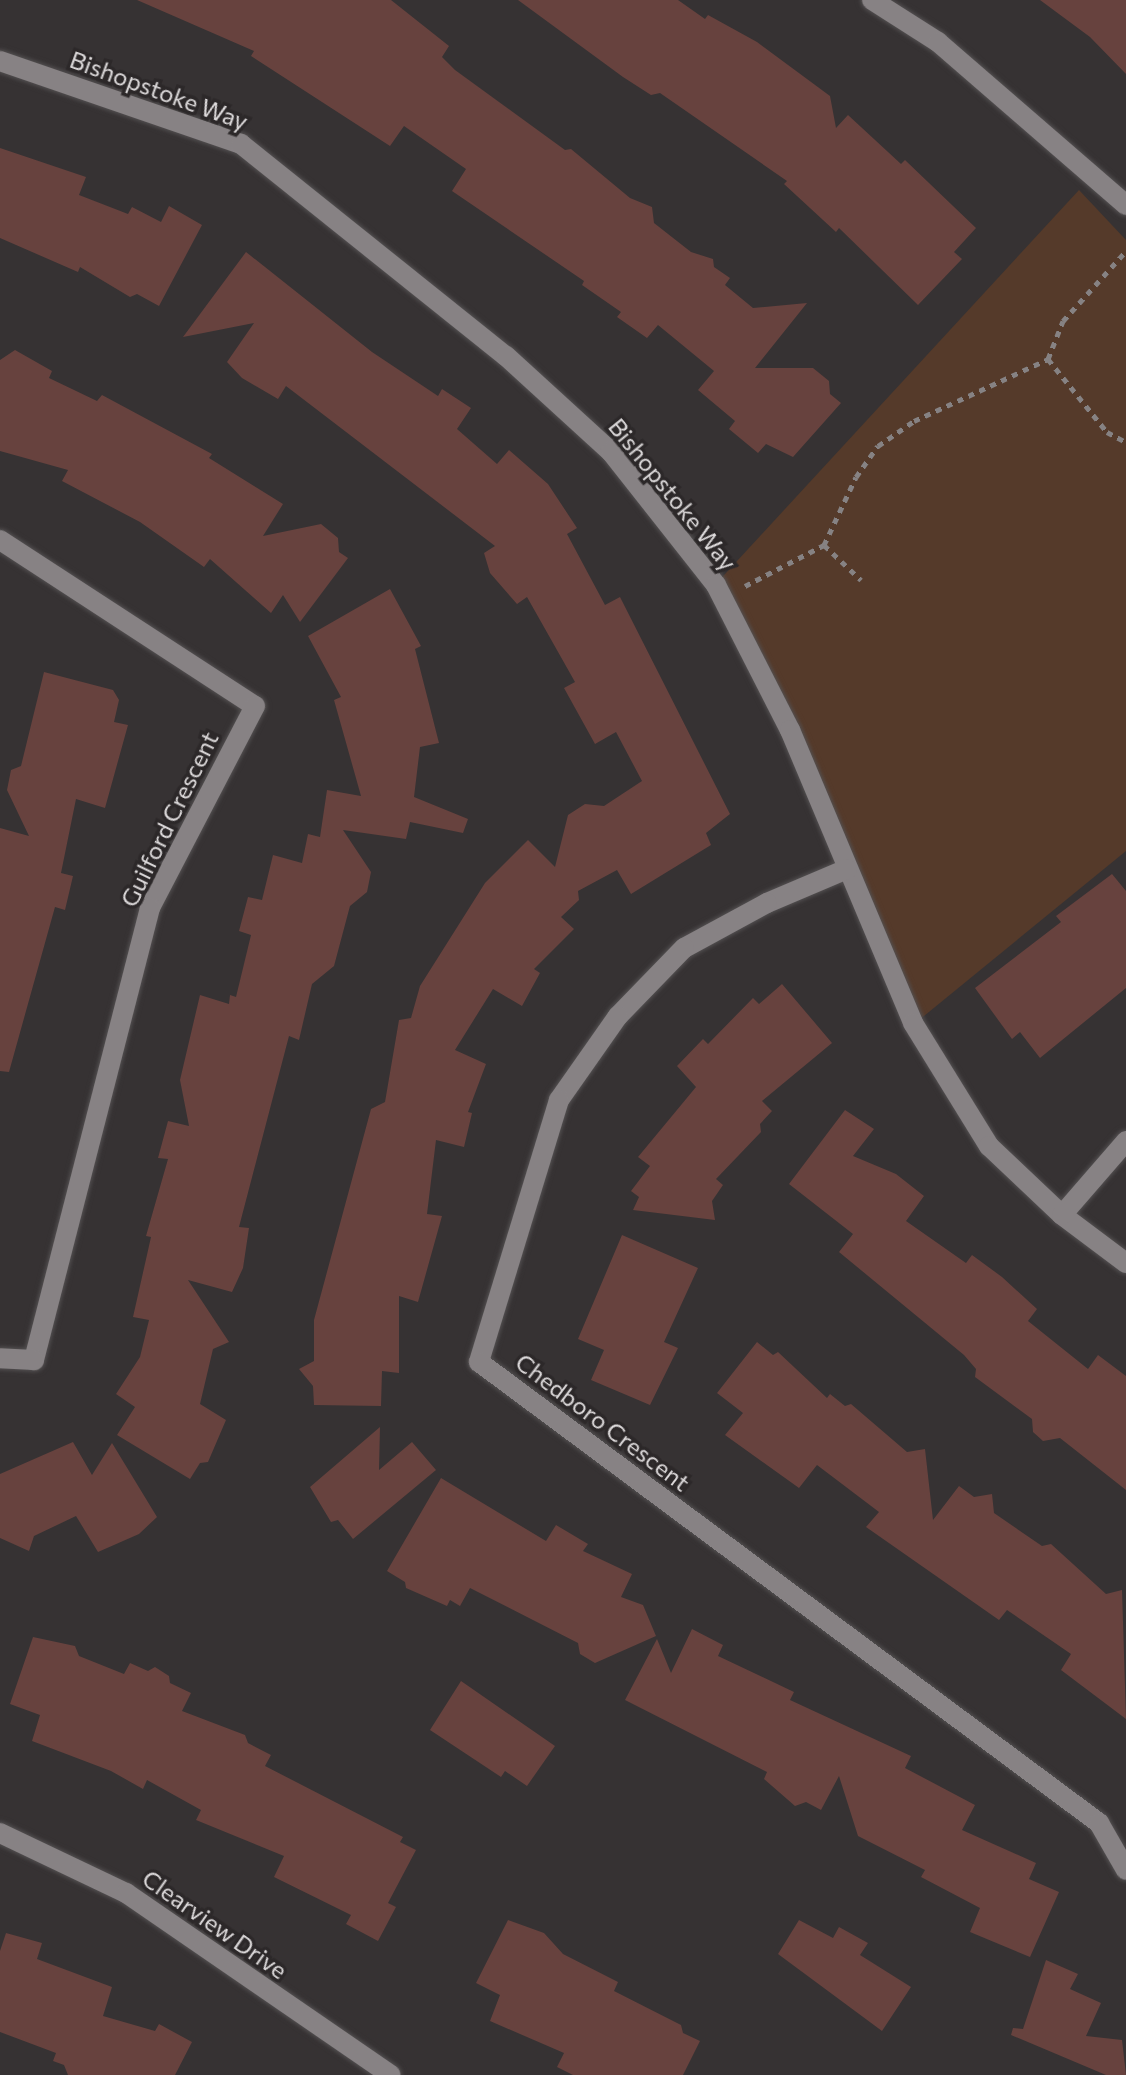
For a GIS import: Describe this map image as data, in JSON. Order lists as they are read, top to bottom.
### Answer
{
  "streets": {
    "street": [
      "Bishopstoke Way",
      "Guilford Crescent",
      "Chedboro Crescent",
      "Clearview Drive"
    ]
  },
  "crossings": [
    ["Bishopstoke Way", "Chedboro Crescent"]
  ]
}
